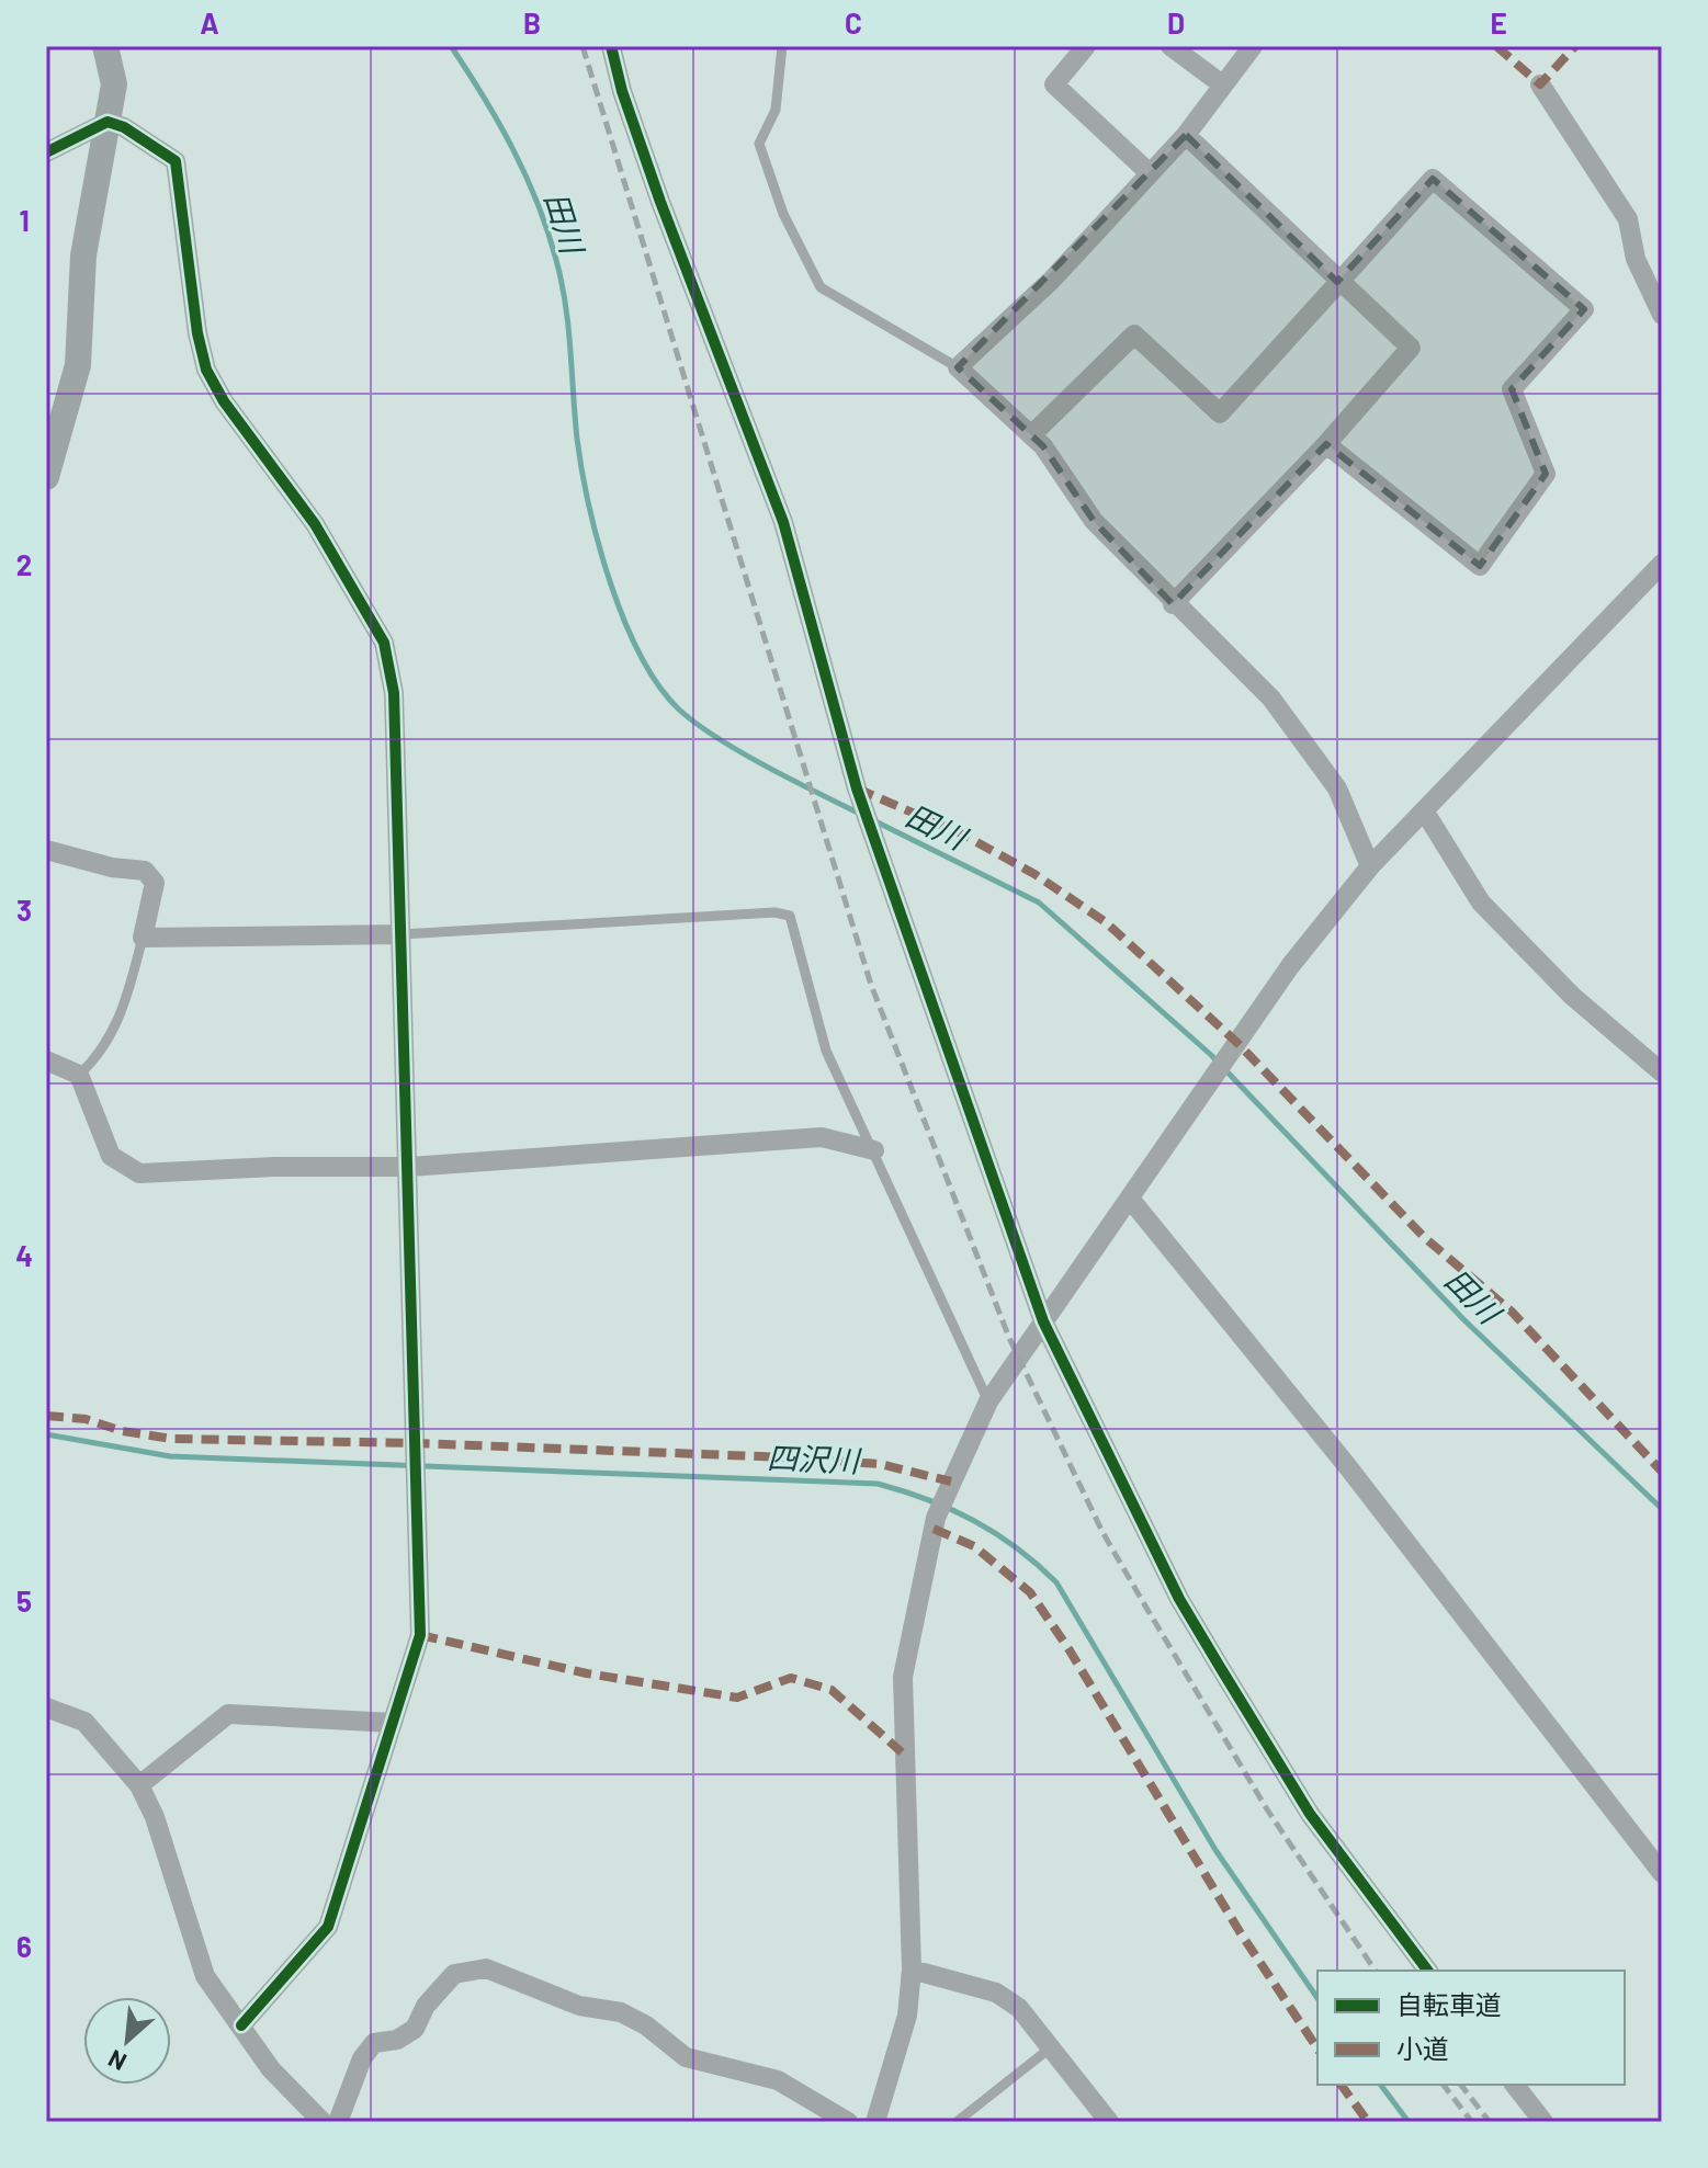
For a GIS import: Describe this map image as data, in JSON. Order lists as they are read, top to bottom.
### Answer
{
  "water": ["田川", "四沢川"],
  "legend": ["自転車道", "小道"],
  "north": "bottom left",
  "grid": {
    "columns": [
      "A",
      "B",
      "C",
      "D",
      "E"
    ],
    "rows": [
      "1",
      "2",
      "3",
      "4",
      "5",
      "6"
    ]
  }
}
